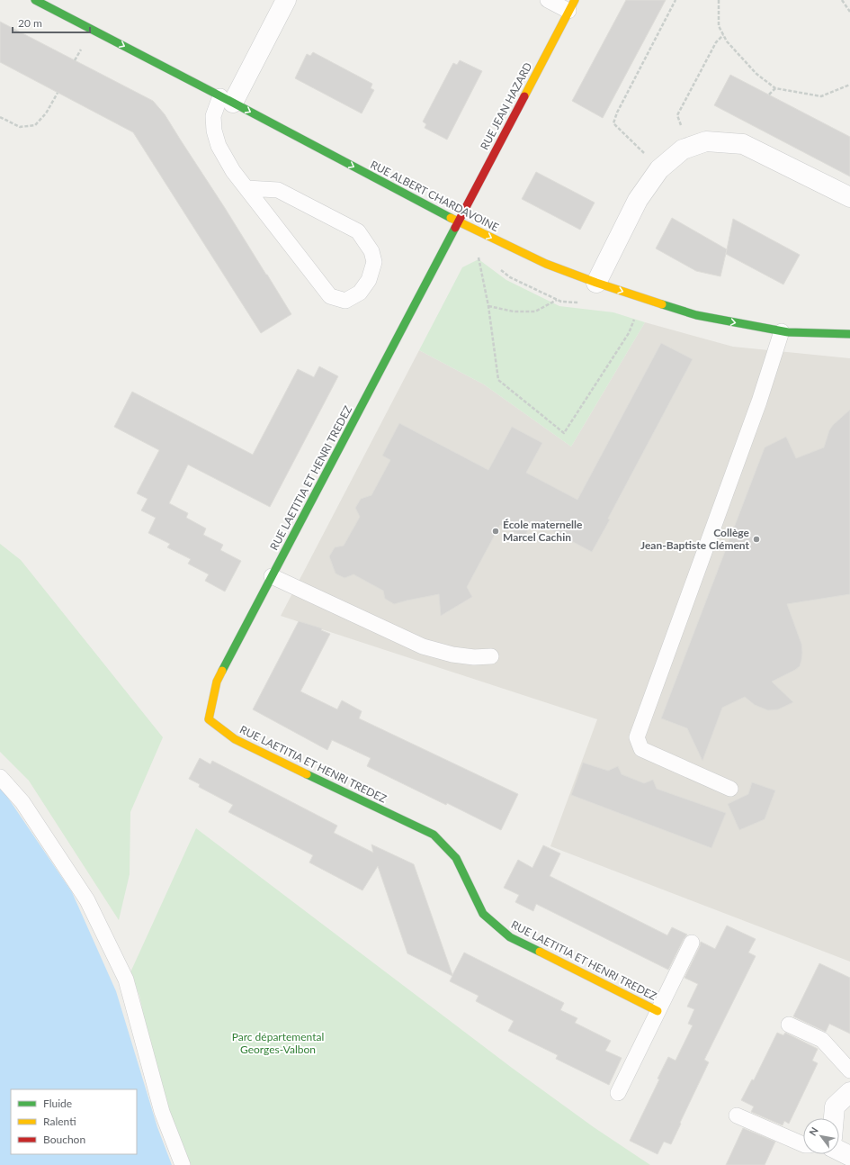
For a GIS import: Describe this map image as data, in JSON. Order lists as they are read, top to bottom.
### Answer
{
  "streets": {
    "street": ["RUE JEAN HAZARD", "RUE ALBERT CHARDAVOINE", "RUE LAETITIA ET HENRI TREDEZ"]
  },
  "crossings": [
    ["RUE JEAN HAZARD", "RUE ALBERT CHARDAVOINE"],
    ["RUE JEAN HAZARD", "RUE LAETITIA ET HENRI TREDEZ"],
    ["RUE ALBERT CHARDAVOINE", "RUE LAETITIA ET HENRI TREDEZ"]
  ],
  "one_way": ["RUE ALBERT CHARDAVOINE"],
  "parks": ["Parc départemental Georges-Valbon"],
  "places": ["École maternelle Marcel Cachin", "Collège Jean-Baptiste Clément"],
  "legend": ["Fluide", "Ralenti", "Bouchon"],
  "scale_bar": "20 m",
  "north": "top left"
}
